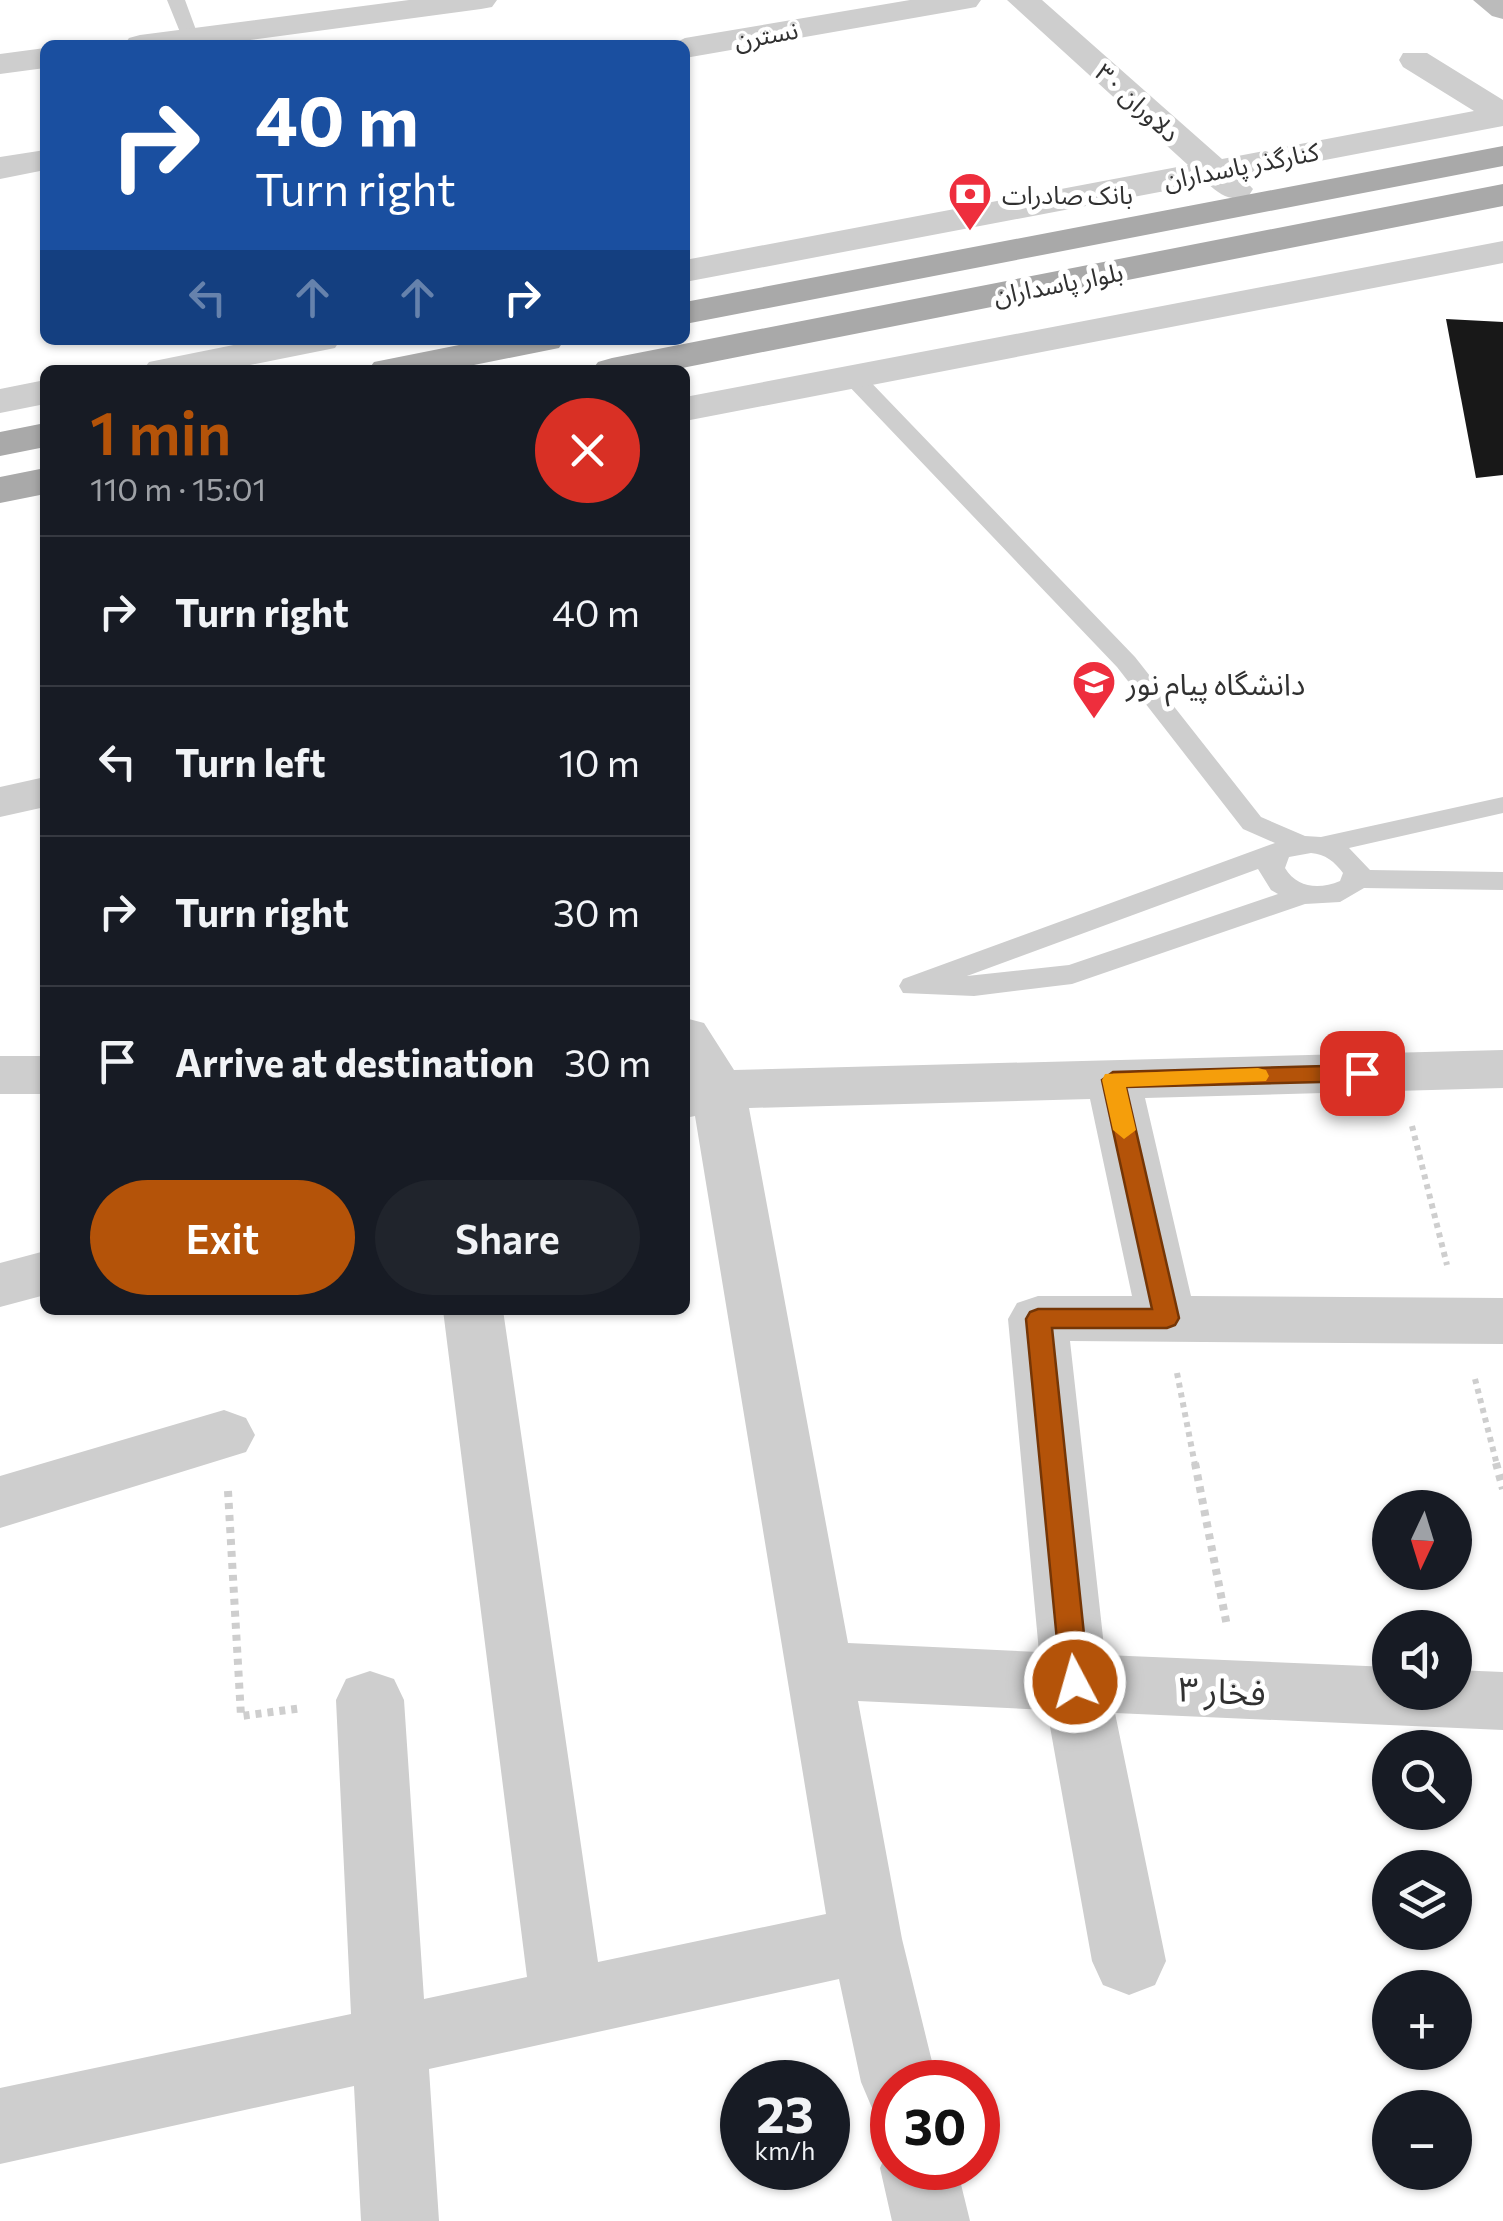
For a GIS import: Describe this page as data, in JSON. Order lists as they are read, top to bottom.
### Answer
{
  "streets": {
    "main road": ["بلوار پاسداران"],
    "street": [
      "نسترن",
      "دلاوران ۳۰",
      "کنارگذر پاسداران",
      "فخار ۳"
    ]
  },
  "crossings": [
    ["دلاوران ۳۰", "کنارگذر پاسداران"],
    ["دلاوران ۳۰", "بلوار پاسداران"]
  ],
  "places": {
    "bank": ["بانک صادرات"],
    "school or university": ["دانشگاه پیام نور"]
  },
  "north": "bottom",
  "page": {
    "turn": ["40 m", "Turn right"],
    "heading": ["1 min", "110 m · 15:01"],
    "list": [
      {
        "name": "Turn right",
        "value": "40 m"
      },
      {
        "name": "Turn left",
        "value": "10 m"
      },
      {
        "name": "Turn right",
        "value": "30 m"
      },
      {
        "name": "Arrive at destination",
        "value": "30 m"
      }
    ],
    "buttons": ["Exit", "Share"],
    "map_buttons": ["+", "−"],
    "speed": "23 km/h",
    "limit": "30"
  }
}
